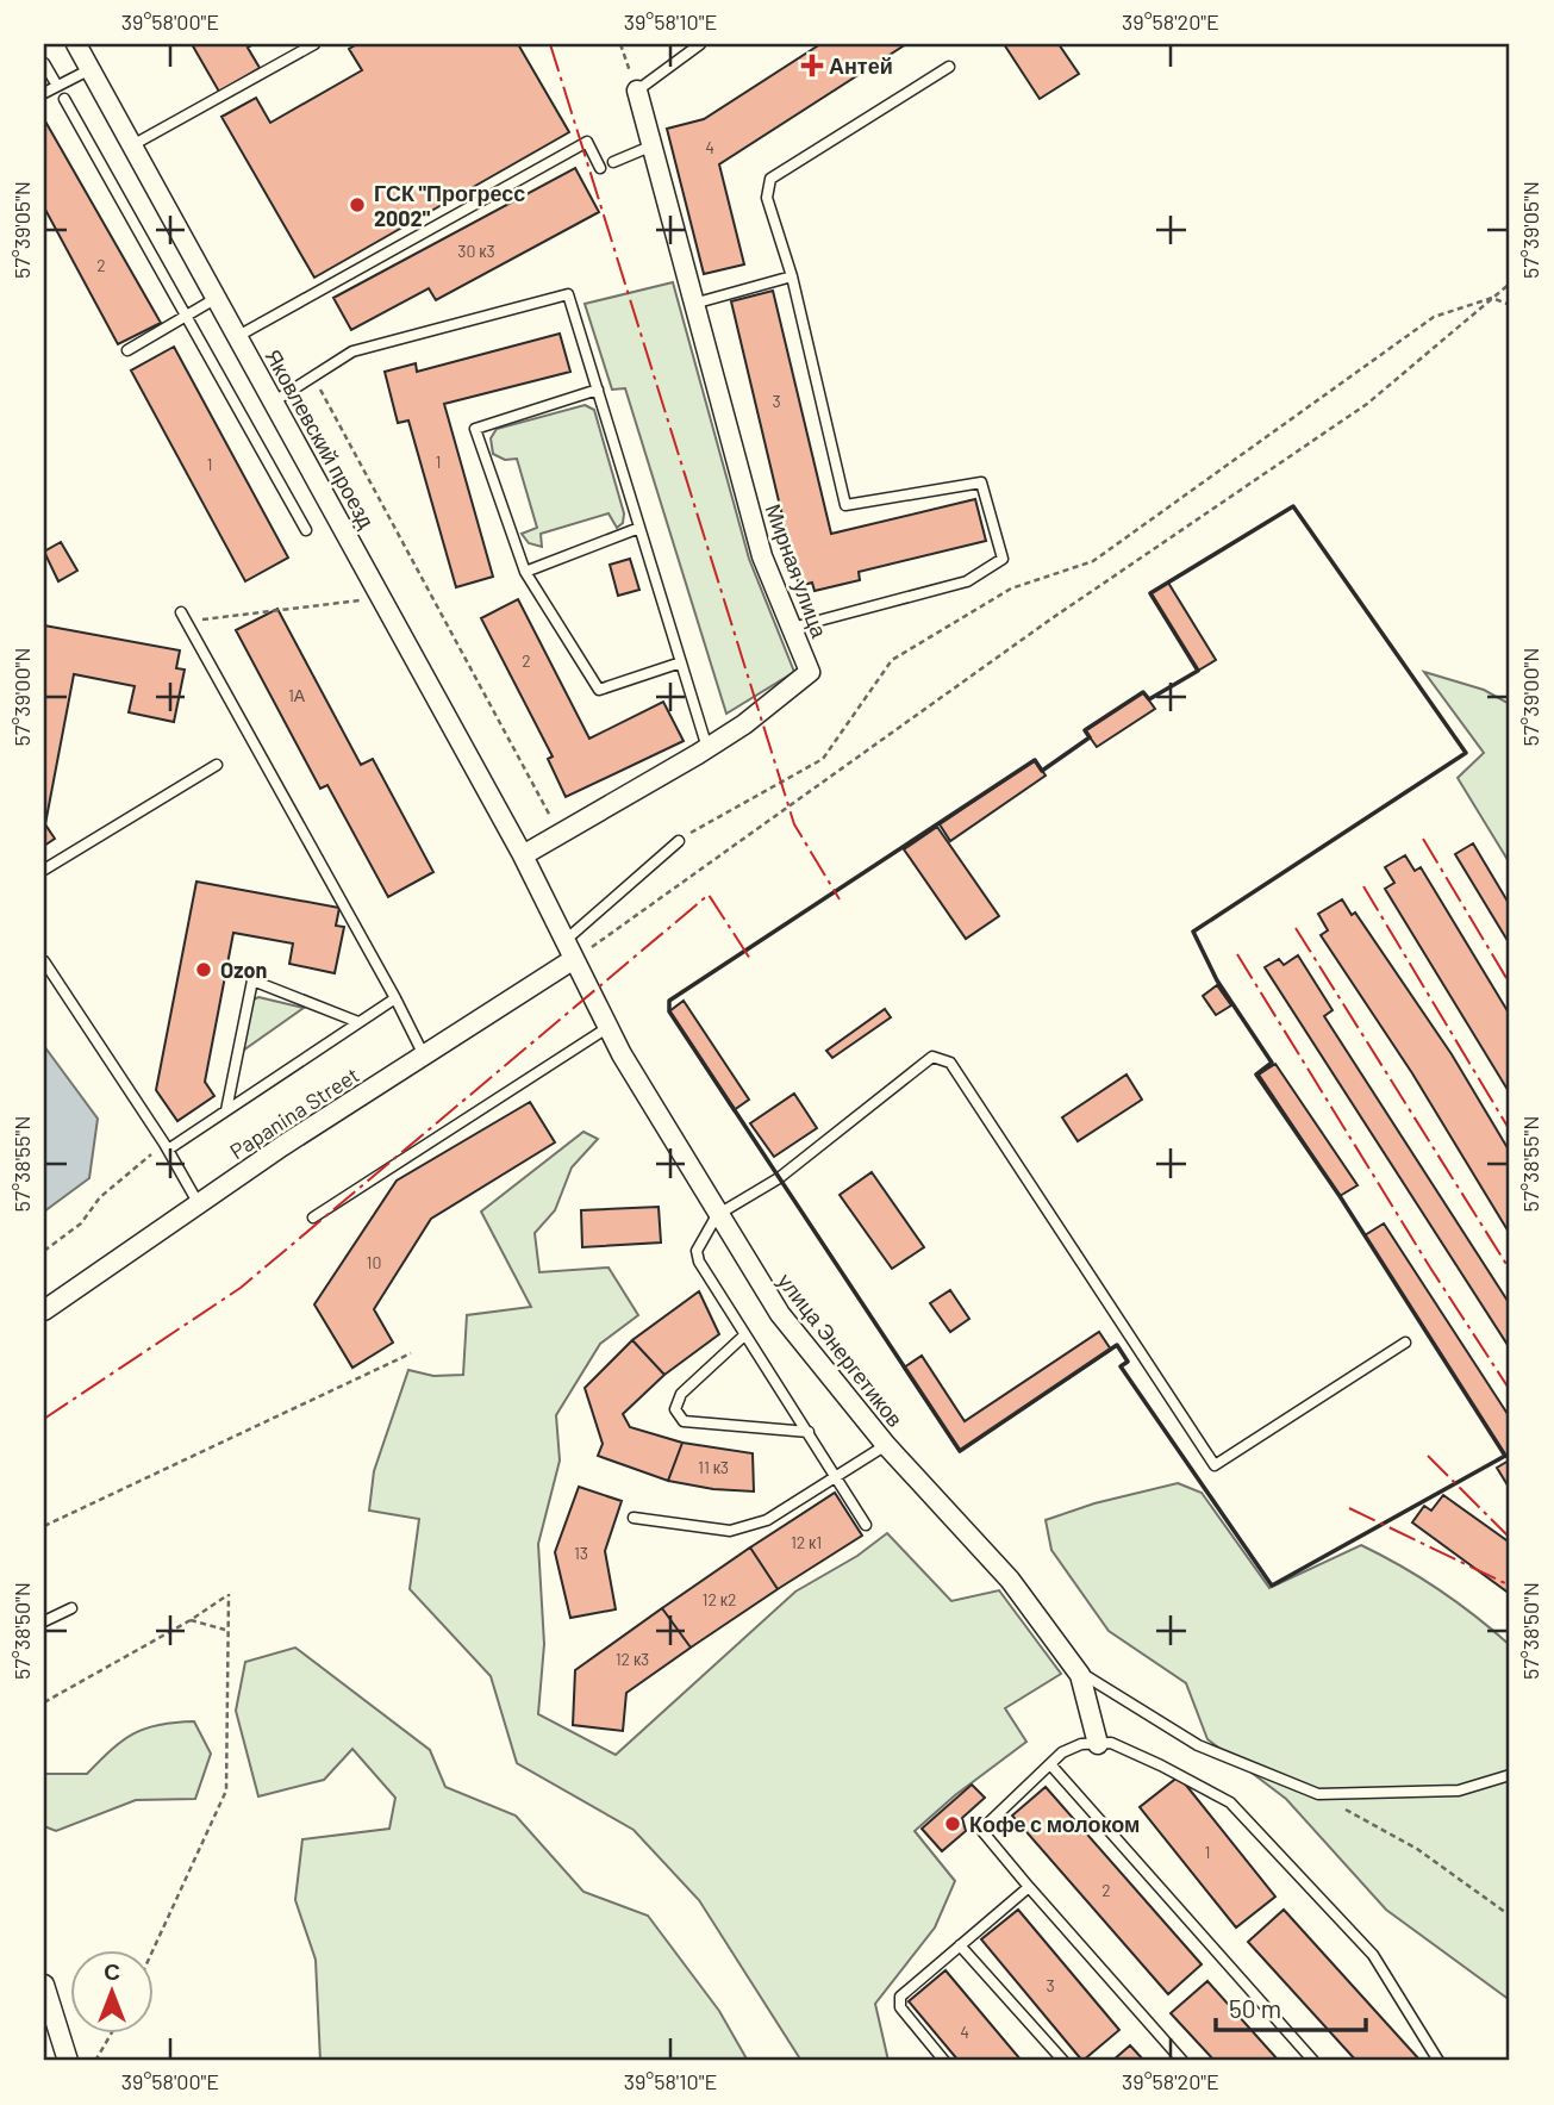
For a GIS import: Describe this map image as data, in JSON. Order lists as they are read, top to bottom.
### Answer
{
  "streets": {
    "street": [
      "Яковлевский проезд",
      "Мирная улица",
      "Papanina Street",
      "улица Энергетиков"
    ]
  },
  "crossings": [
    ["Яковлевский проезд", "Мирная улица"],
    ["Papanina Street", "улица Энергетиков"]
  ],
  "places": {
    "health": ["Антей"],
    "other": ["ГСК \"Прогресс 2002\"", "Ozon", "Кофе с молоком"]
  },
  "house_numbers": [
    "4",
    "30 к3",
    "2",
    "3",
    "1",
    "1",
    "2",
    "1А",
    "10",
    "11 к3",
    "12 к1",
    "13",
    "12 к2",
    "12 к3",
    "1",
    "2",
    "3",
    "4"
  ],
  "scale_bar": "50 m",
  "north": "top",
  "coordinates": [
    "39°58'00\"E",
    "39°58'10\"E",
    "39°58'20\"E",
    "57°39'05\"N",
    "57°39'00\"N",
    "57°38'55\"N",
    "57°38'50\"N"
  ]
}
